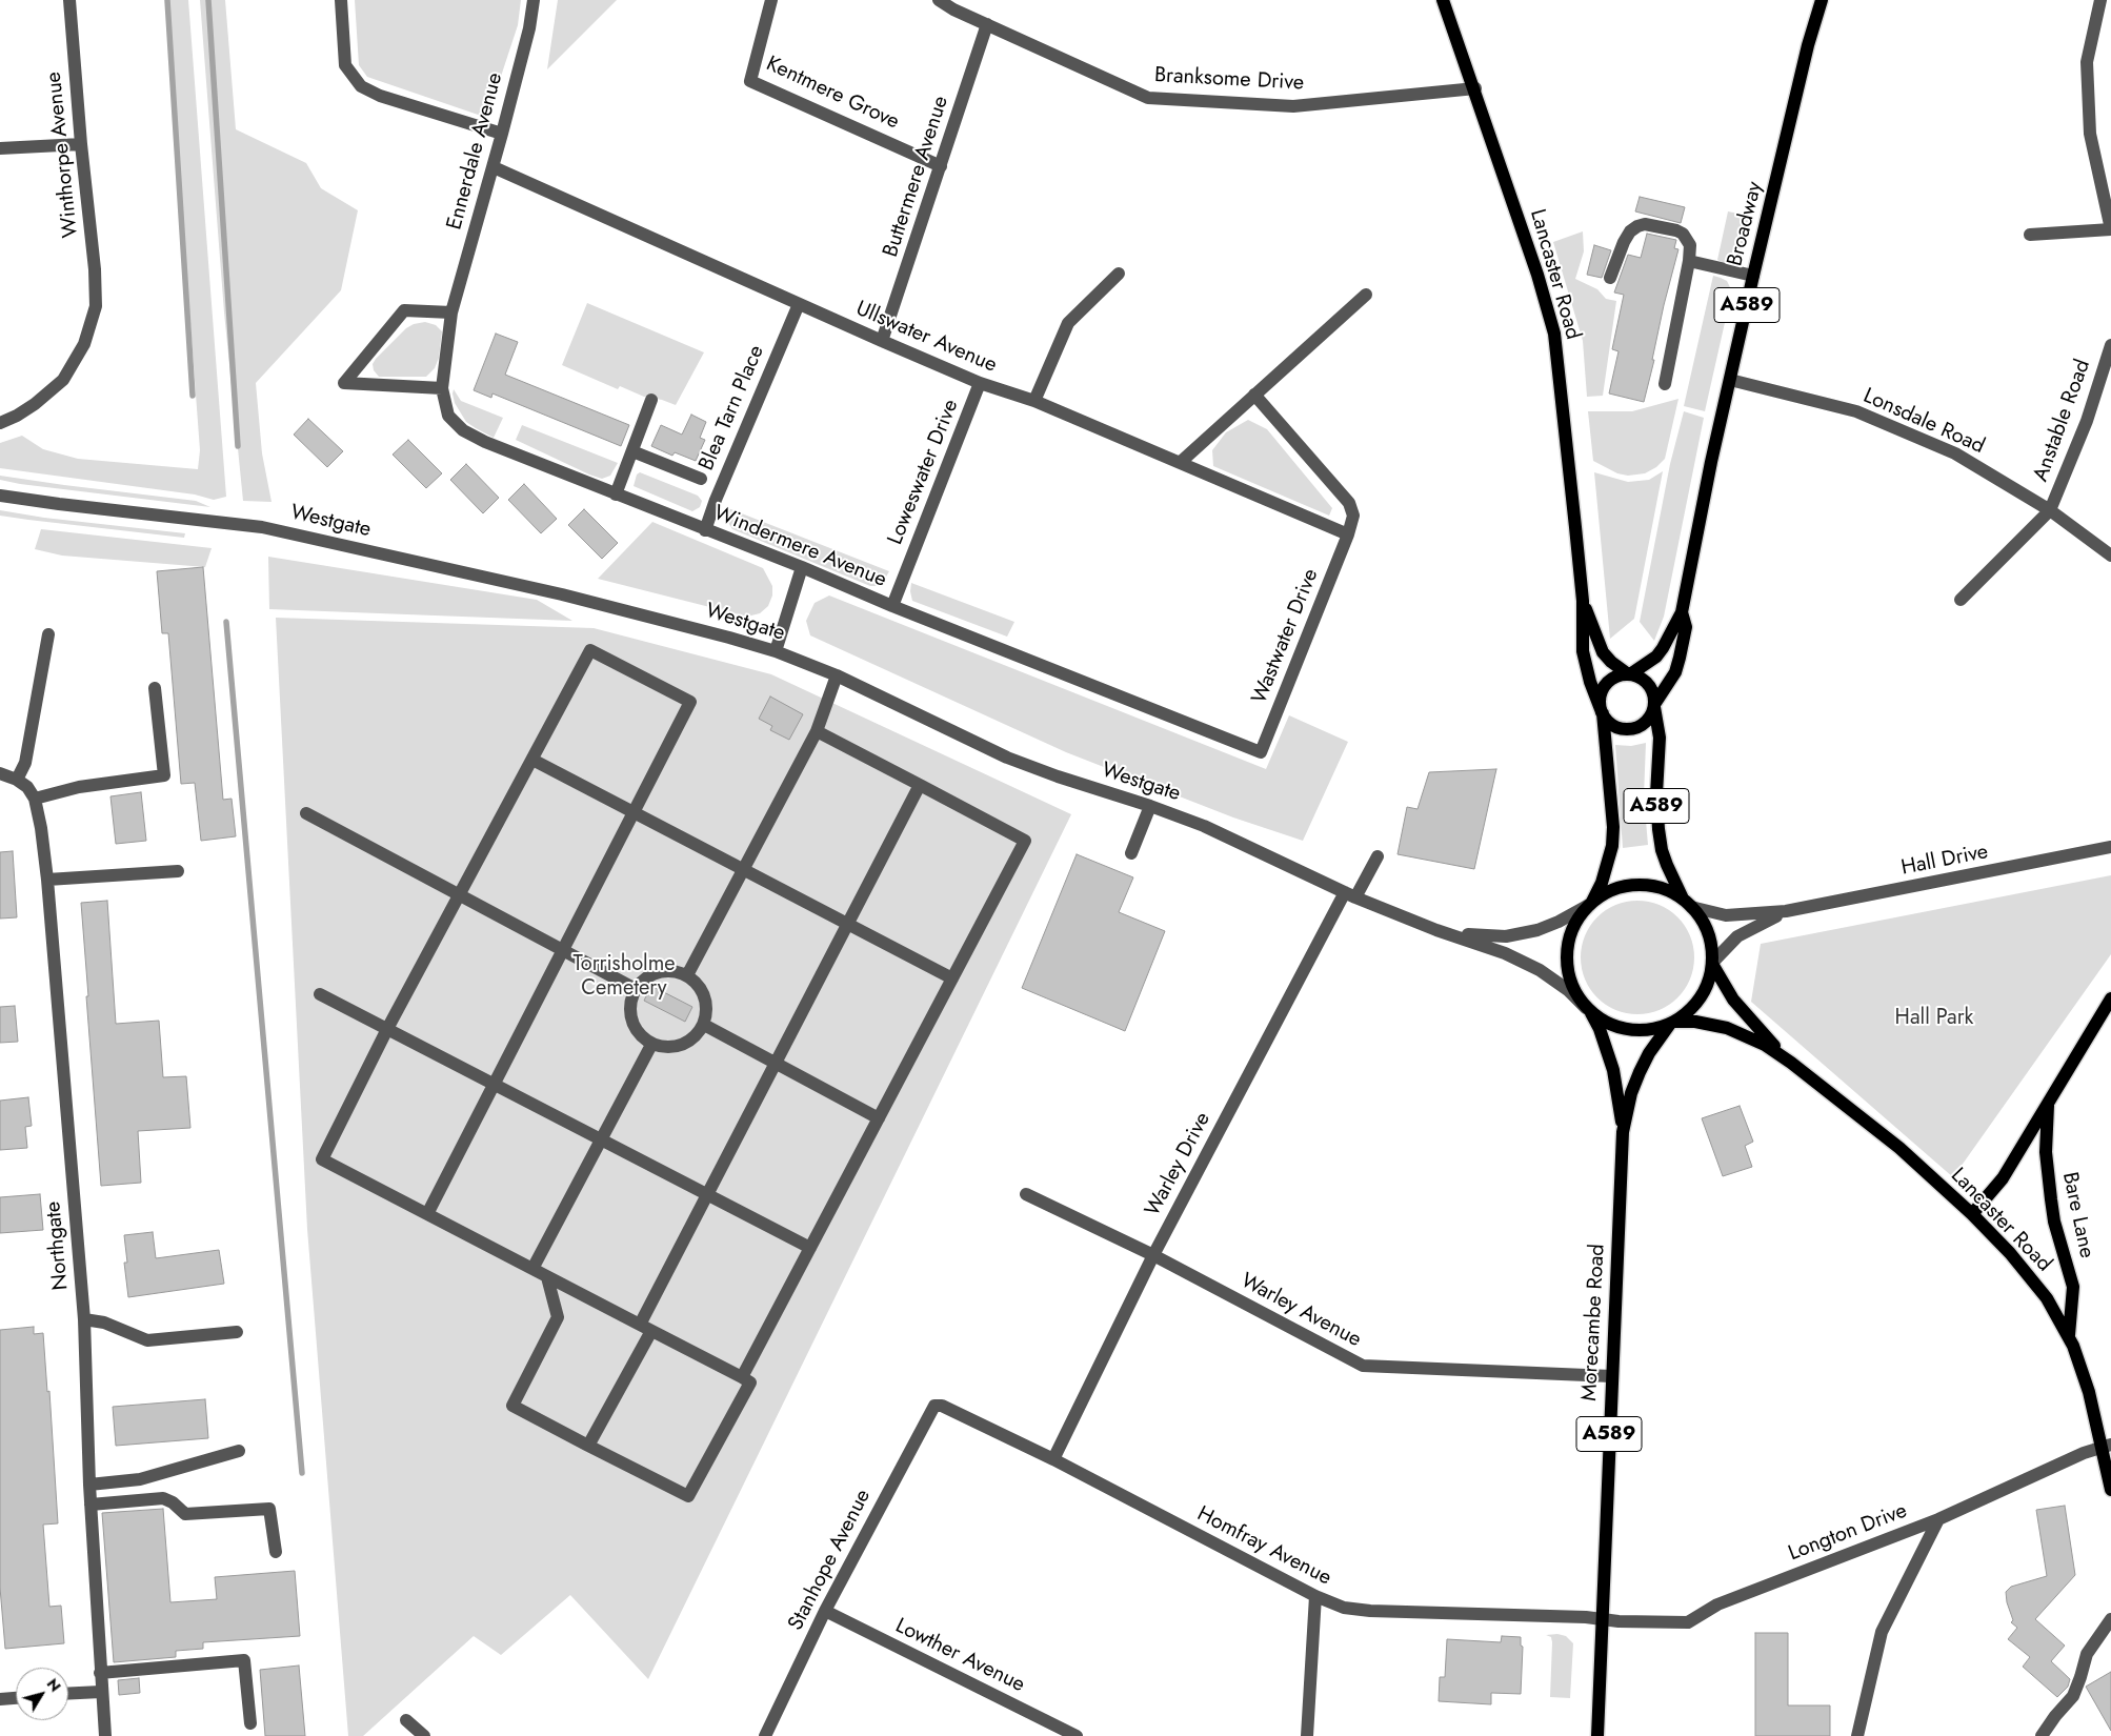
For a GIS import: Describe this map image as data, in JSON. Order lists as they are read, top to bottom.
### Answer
{
  "streets": {
    "main road": [
      "Broadway",
      "Lancaster Road",
      "A589",
      "Bare Lane",
      "Morecambe Road"
    ],
    "street": [
      "Branksome Drive",
      "Kentmere Grove",
      "Ennerdale Avenue",
      "Winthorpe Avenue",
      "Buttermere Avenue",
      "Ullswater Avenue",
      "Blea Tarn Place",
      "Anstable Road",
      "Lonsdale Road",
      "Loweswater Drive",
      "Westgate",
      "Windermere Avenue",
      "Wastwater Drive",
      "Hall Drive",
      "Warley Drive",
      "Northgate",
      "Warley Avenue",
      "Longton Drive",
      "Homfray Avenue",
      "Stanhope Avenue",
      "Lowther Avenue"
    ]
  },
  "crossings": [
    ["Branksome Drive", "Buttermere Avenue"],
    ["Branksome Drive", "Lancaster Road"],
    ["Kentmere Grove", "Buttermere Avenue"],
    ["Ennerdale Avenue", "Ullswater Avenue"],
    ["Ennerdale Avenue", "Windermere Avenue"],
    ["Buttermere Avenue", "Ullswater Avenue"],
    ["Broadway", "Lancaster Road"],
    ["Broadway", "A589"],
    ["Broadway", "Lonsdale Road"],
    ["Lancaster Road", "A589"],
    ["Lancaster Road", "Westgate"],
    ["Lancaster Road", "Hall Drive"],
    ["Lancaster Road", "Bare Lane"],
    ["Lancaster Road", "Morecambe Road"],
    ["Lancaster Road", "Longton Drive"],
    ["A589", "Westgate"],
    ["A589", "Hall Drive"],
    ["A589", "Morecambe Road"],
    ["Ullswater Avenue", "Blea Tarn Place"],
    ["Ullswater Avenue", "Loweswater Drive"],
    ["Ullswater Avenue", "Wastwater Drive"],
    ["Blea Tarn Place", "Windermere Avenue"],
    ["Anstable Road", "Lonsdale Road"],
    ["Loweswater Drive", "Windermere Avenue"],
    ["Westgate", "Hall Drive"],
    ["Westgate", "Warley Drive"],
    ["Westgate", "Morecambe Road"],
    ["Windermere Avenue", "Wastwater Drive"],
    ["Hall Drive", "Morecambe Road"],
    ["Warley Drive", "Warley Avenue"],
    ["Warley Drive", "Homfray Avenue"],
    ["Warley Avenue", "Morecambe Road"],
    ["Morecambe Road", "Longton Drive"],
    ["Morecambe Road", "Homfray Avenue"],
    ["Longton Drive", "Homfray Avenue"],
    ["Homfray Avenue", "Stanhope Avenue"],
    ["Stanhope Avenue", "Lowther Avenue"]
  ],
  "parks": ["Torrisholme Cemetery", "Hall Park"],
  "north": "top right"
}
